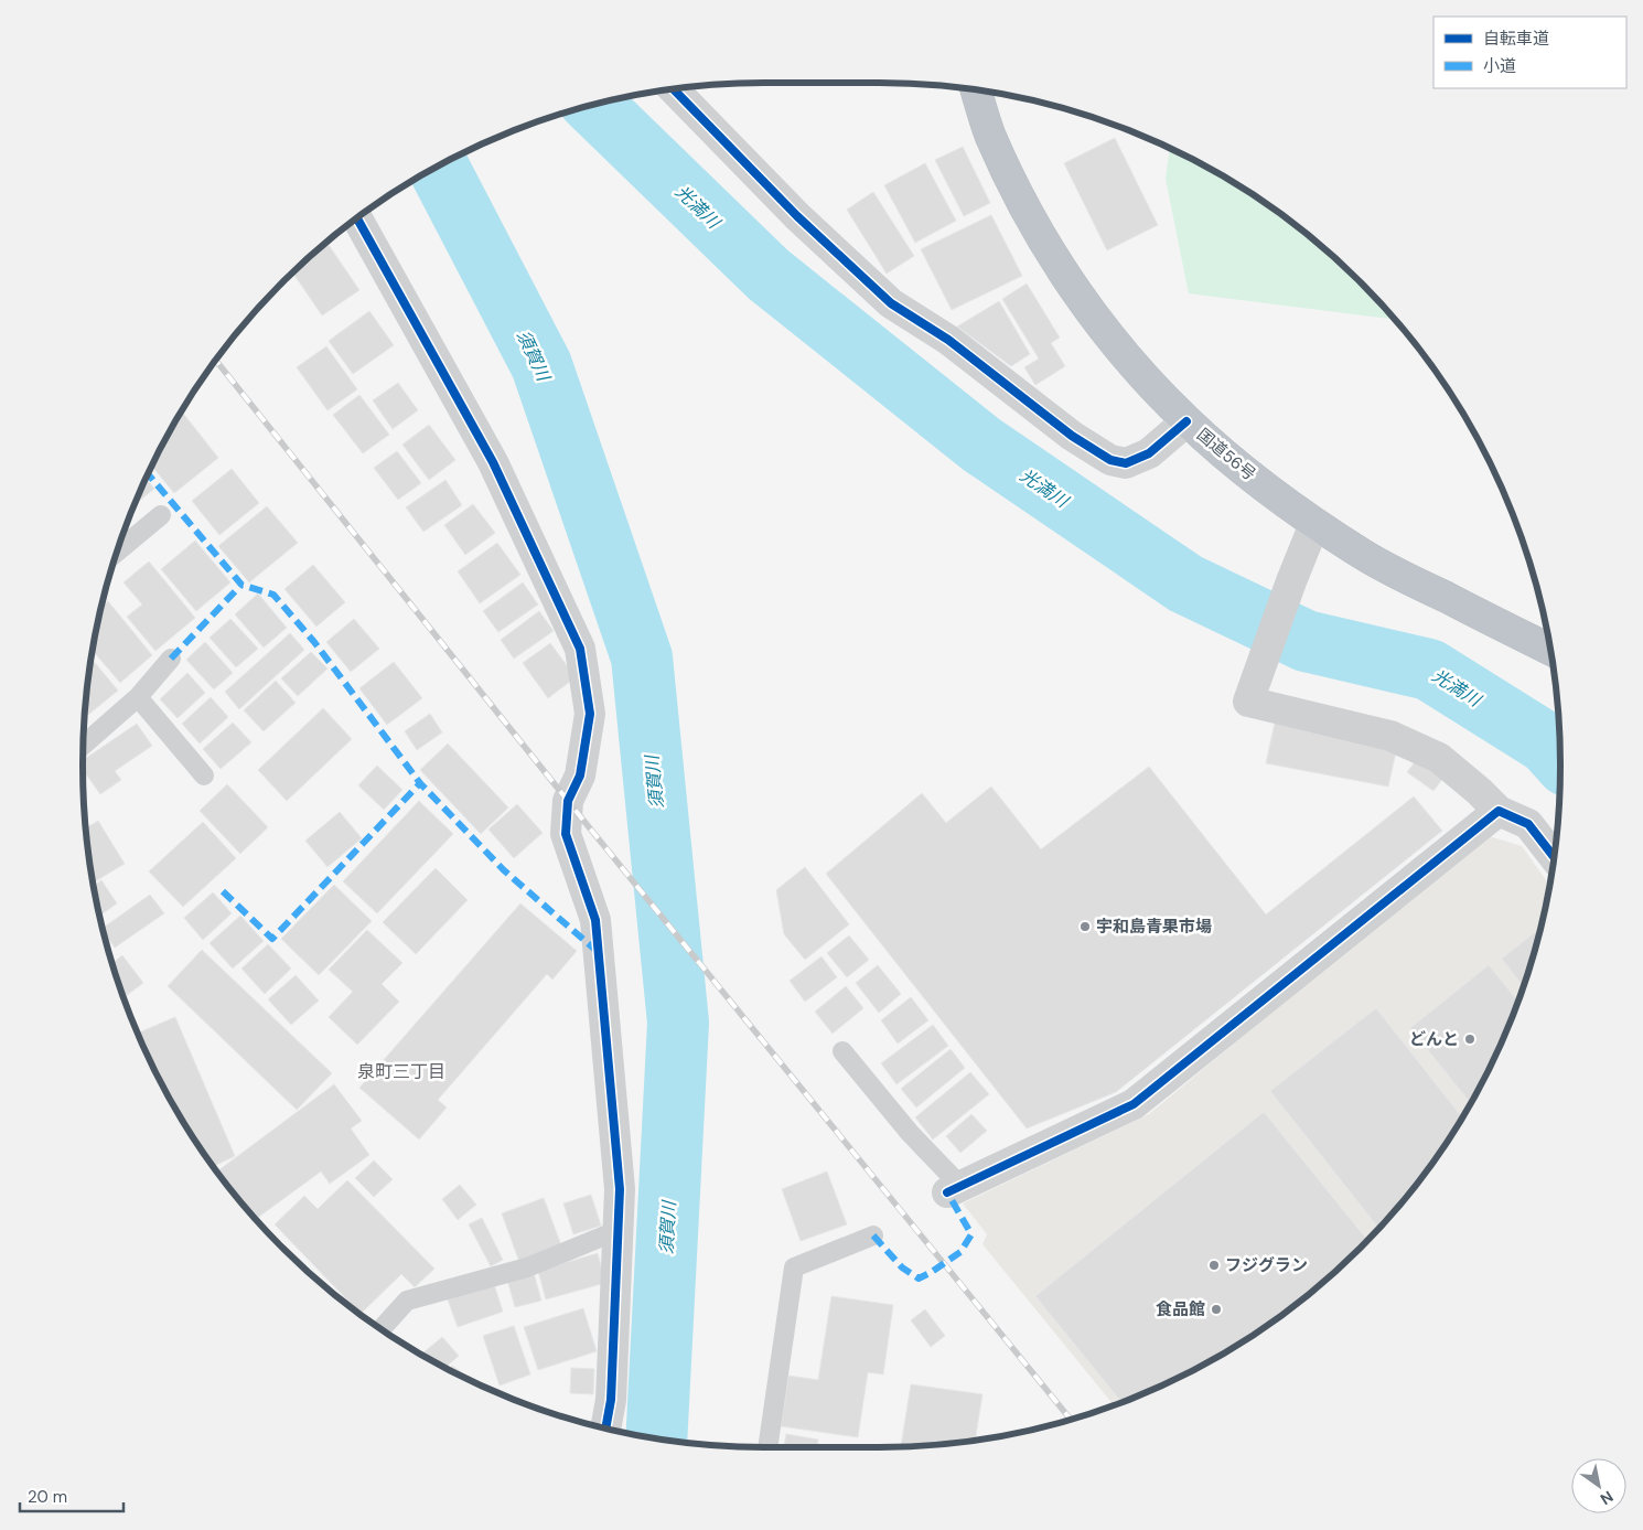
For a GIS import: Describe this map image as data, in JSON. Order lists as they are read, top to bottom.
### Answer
{
  "streets": {
    "highway": ["国道56号"]
  },
  "districts": ["泉町三丁目"],
  "water": ["光満川", "須賀川"],
  "places": [
    "宇和島青果市場",
    "どんと",
    "フジグラン",
    "食品館"
  ],
  "legend": ["自転車道", "小道"],
  "scale_bar": "20 m",
  "north": "bottom right"
}
